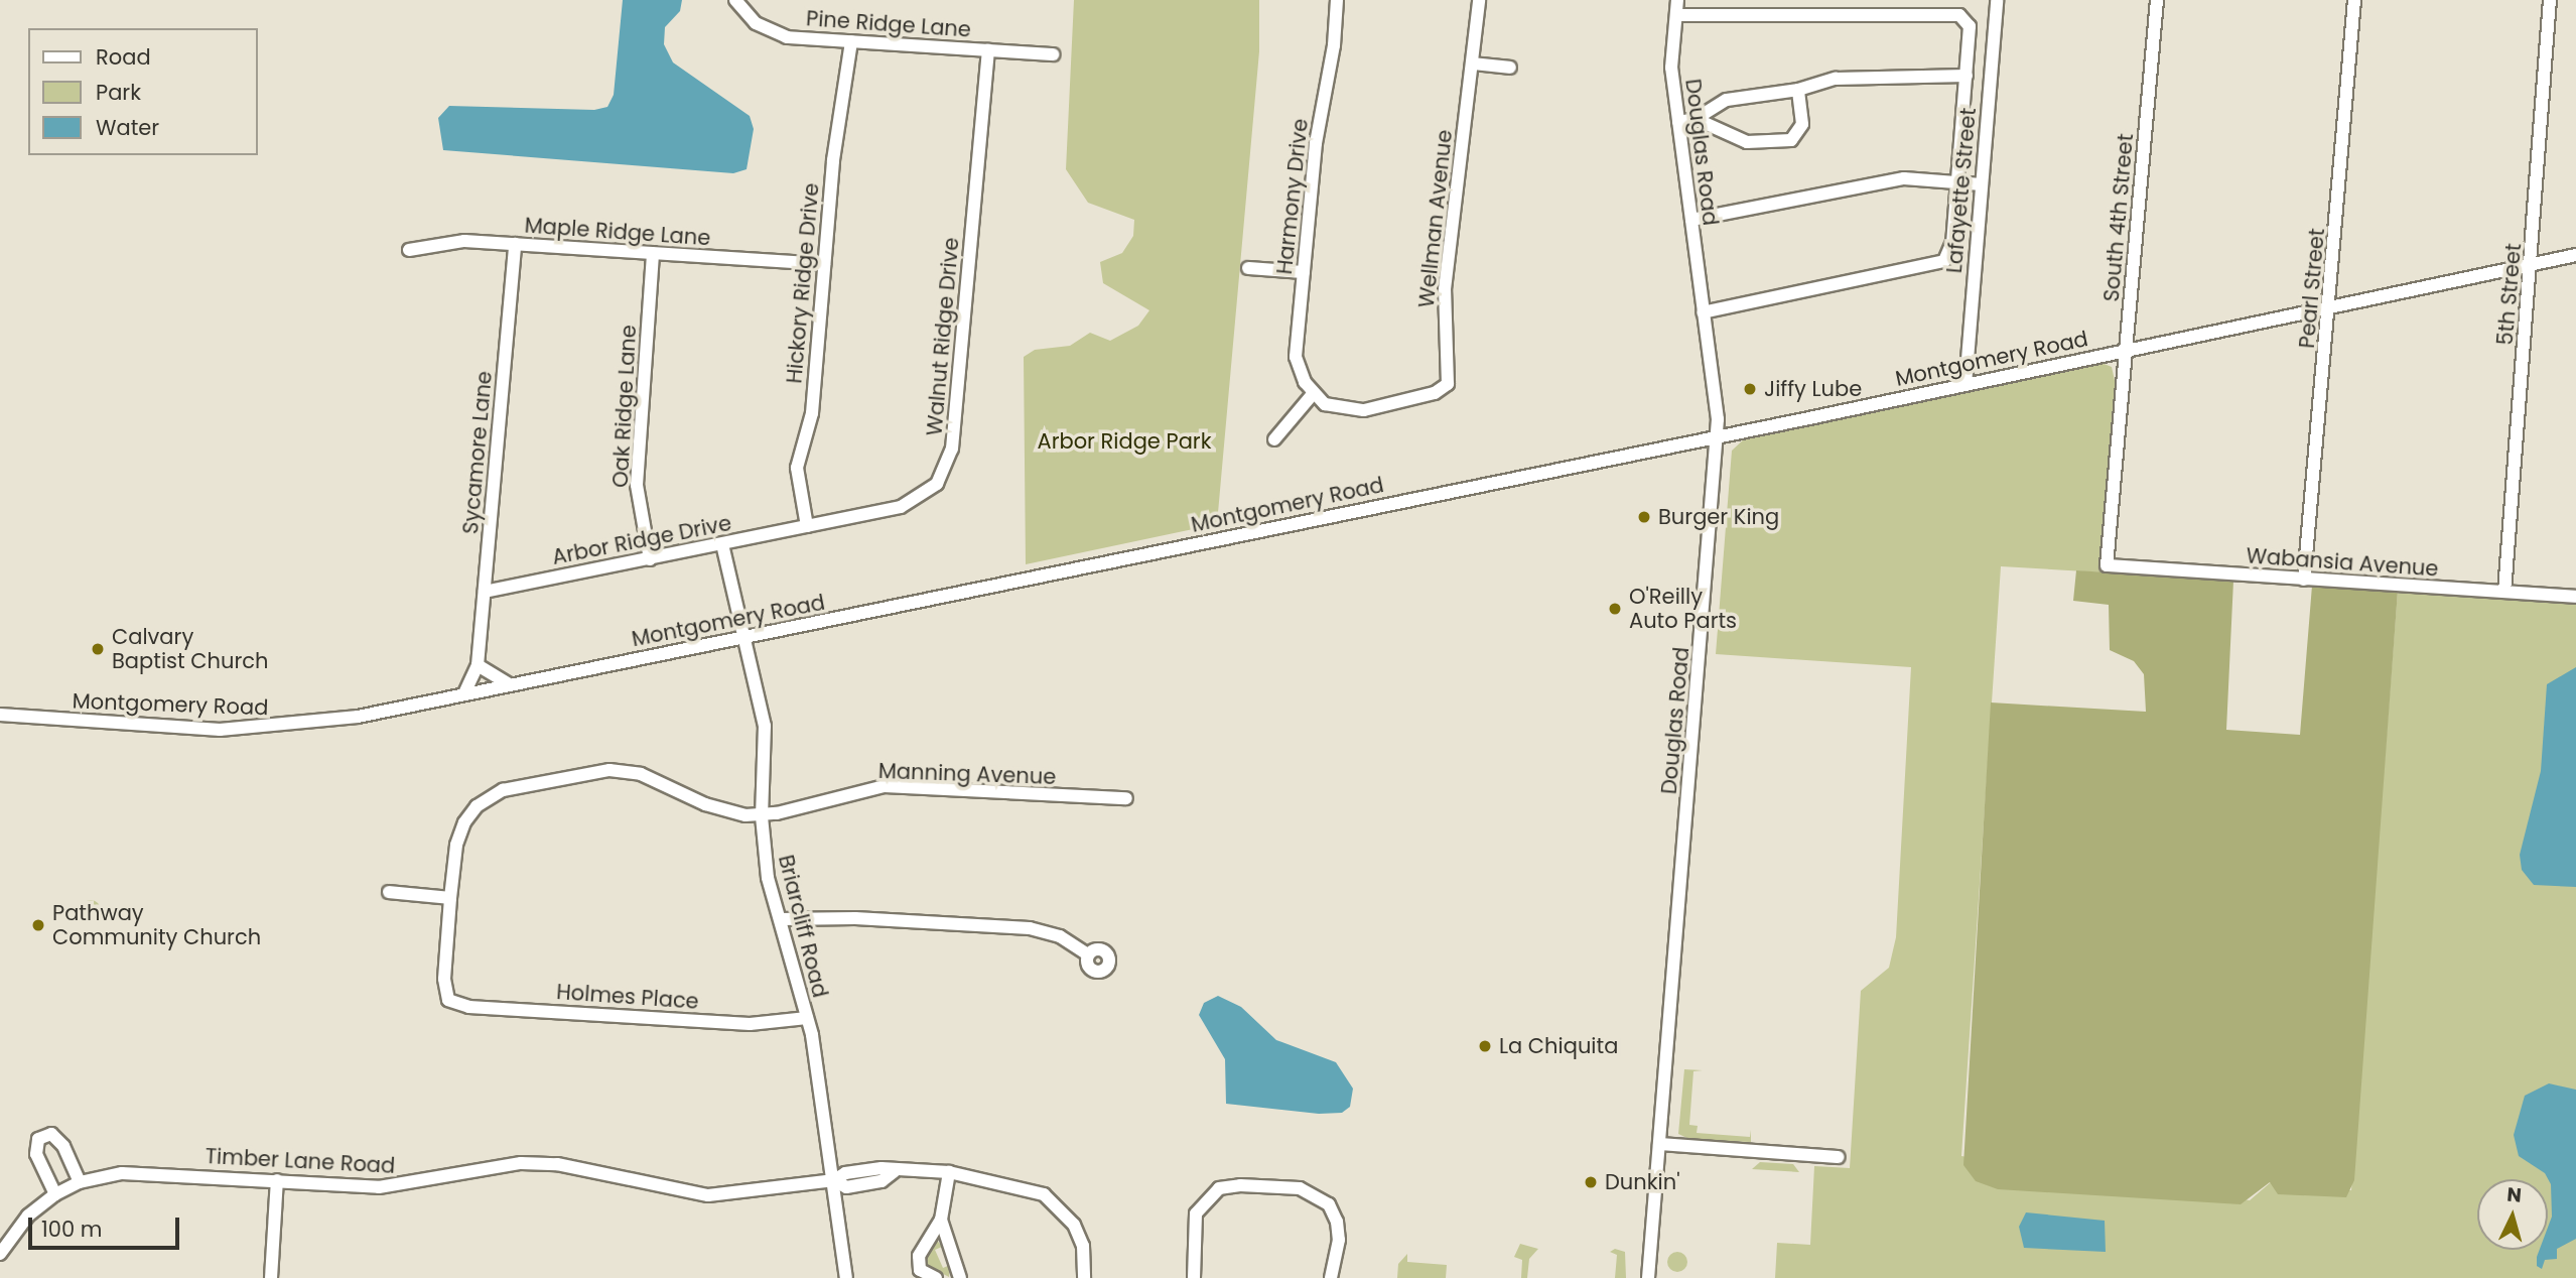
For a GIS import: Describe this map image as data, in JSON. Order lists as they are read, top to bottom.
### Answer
{
  "streets": {
    "street": [
      "Pine Ridge Lane",
      "Douglas Road",
      "Lafayette Street",
      "Harmony Drive",
      "South 4th Street",
      "Wellman Avenue",
      "Maple Ridge Lane",
      "Hickory Ridge Drive",
      "Pearl Street",
      "5th Street",
      "Walnut Ridge Drive",
      "Montgomery Road",
      "Oak Ridge Lane",
      "Sycamore Lane",
      "Arbor Ridge Drive",
      "Wabansia Avenue",
      "Manning Avenue",
      "Briarcliff Road",
      "Holmes Place",
      "Timber Lane Road"
    ]
  },
  "crossings": [
    ["Pine Ridge Lane", "Hickory Ridge Drive"],
    ["Pine Ridge Lane", "Walnut Ridge Drive"],
    ["Douglas Road", "Montgomery Road"],
    ["Lafayette Street", "Montgomery Road"],
    ["Harmony Drive", "Wellman Avenue"],
    ["South 4th Street", "Montgomery Road"],
    ["South 4th Street", "Wabansia Avenue"],
    ["Maple Ridge Lane", "Hickory Ridge Drive"],
    ["Maple Ridge Lane", "Oak Ridge Lane"],
    ["Maple Ridge Lane", "Sycamore Lane"],
    ["Hickory Ridge Drive", "Walnut Ridge Drive"],
    ["Hickory Ridge Drive", "Arbor Ridge Drive"],
    ["Pearl Street", "Montgomery Road"],
    ["Pearl Street", "Wabansia Avenue"],
    ["5th Street", "Montgomery Road"],
    ["5th Street", "Wabansia Avenue"],
    ["Walnut Ridge Drive", "Arbor Ridge Drive"],
    ["Montgomery Road", "Sycamore Lane"],
    ["Montgomery Road", "Briarcliff Road"],
    ["Oak Ridge Lane", "Arbor Ridge Drive"],
    ["Sycamore Lane", "Arbor Ridge Drive"],
    ["Arbor Ridge Drive", "Briarcliff Road"],
    ["Manning Avenue", "Briarcliff Road"],
    ["Manning Avenue", "Holmes Place"],
    ["Briarcliff Road", "Holmes Place"],
    ["Briarcliff Road", "Timber Lane Road"]
  ],
  "parks": ["Arbor Ridge Park"],
  "places": [
    "Jiffy Lube",
    "Burger King",
    "O'Reilly Auto Parts",
    "Calvary Baptist Church",
    "Pathway Community Church",
    "La Chiquita",
    "Dunkin'"
  ],
  "legend": ["Road", "Park", "Water"],
  "scale_bar": "100 m",
  "north": "top"
}
